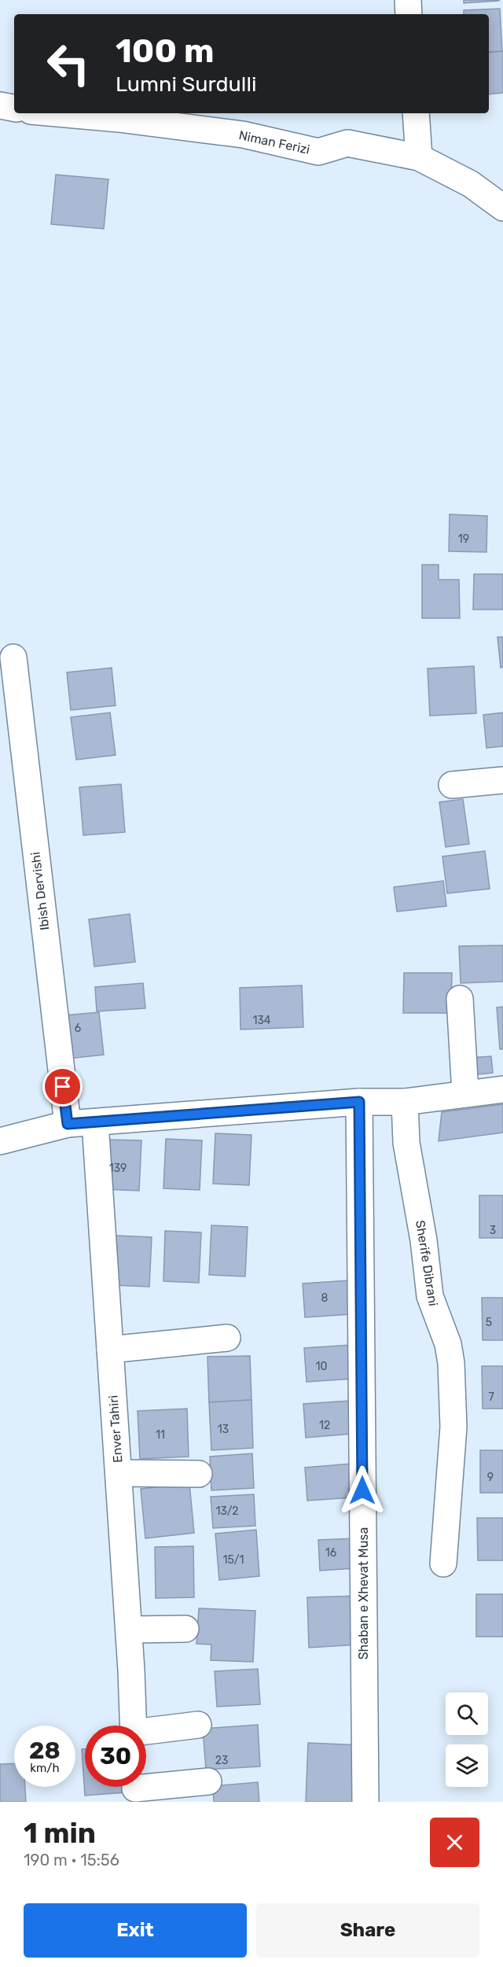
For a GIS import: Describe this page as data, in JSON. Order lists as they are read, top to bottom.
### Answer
{
  "streets": {
    "street": [
      "Niman Ferizi",
      "Ibish Dervishi",
      "Sherife Dibrani",
      "Enver Tahiri",
      "Shaban e Xhevat Musa"
    ]
  },
  "house_numbers": [
    "19",
    "134",
    "6",
    "139",
    "3",
    "8",
    "5",
    "10",
    "7",
    "12",
    "13",
    "11",
    "9",
    "13/2",
    "16",
    "15/1",
    "23"
  ],
  "page": {
    "turn": ["100 m", "Lumni Surdulli"],
    "speed": "28 km/h",
    "limit": "30",
    "heading": ["1 min", "190 m · 15:56"],
    "buttons": ["Exit", "Share"]
  }
}
